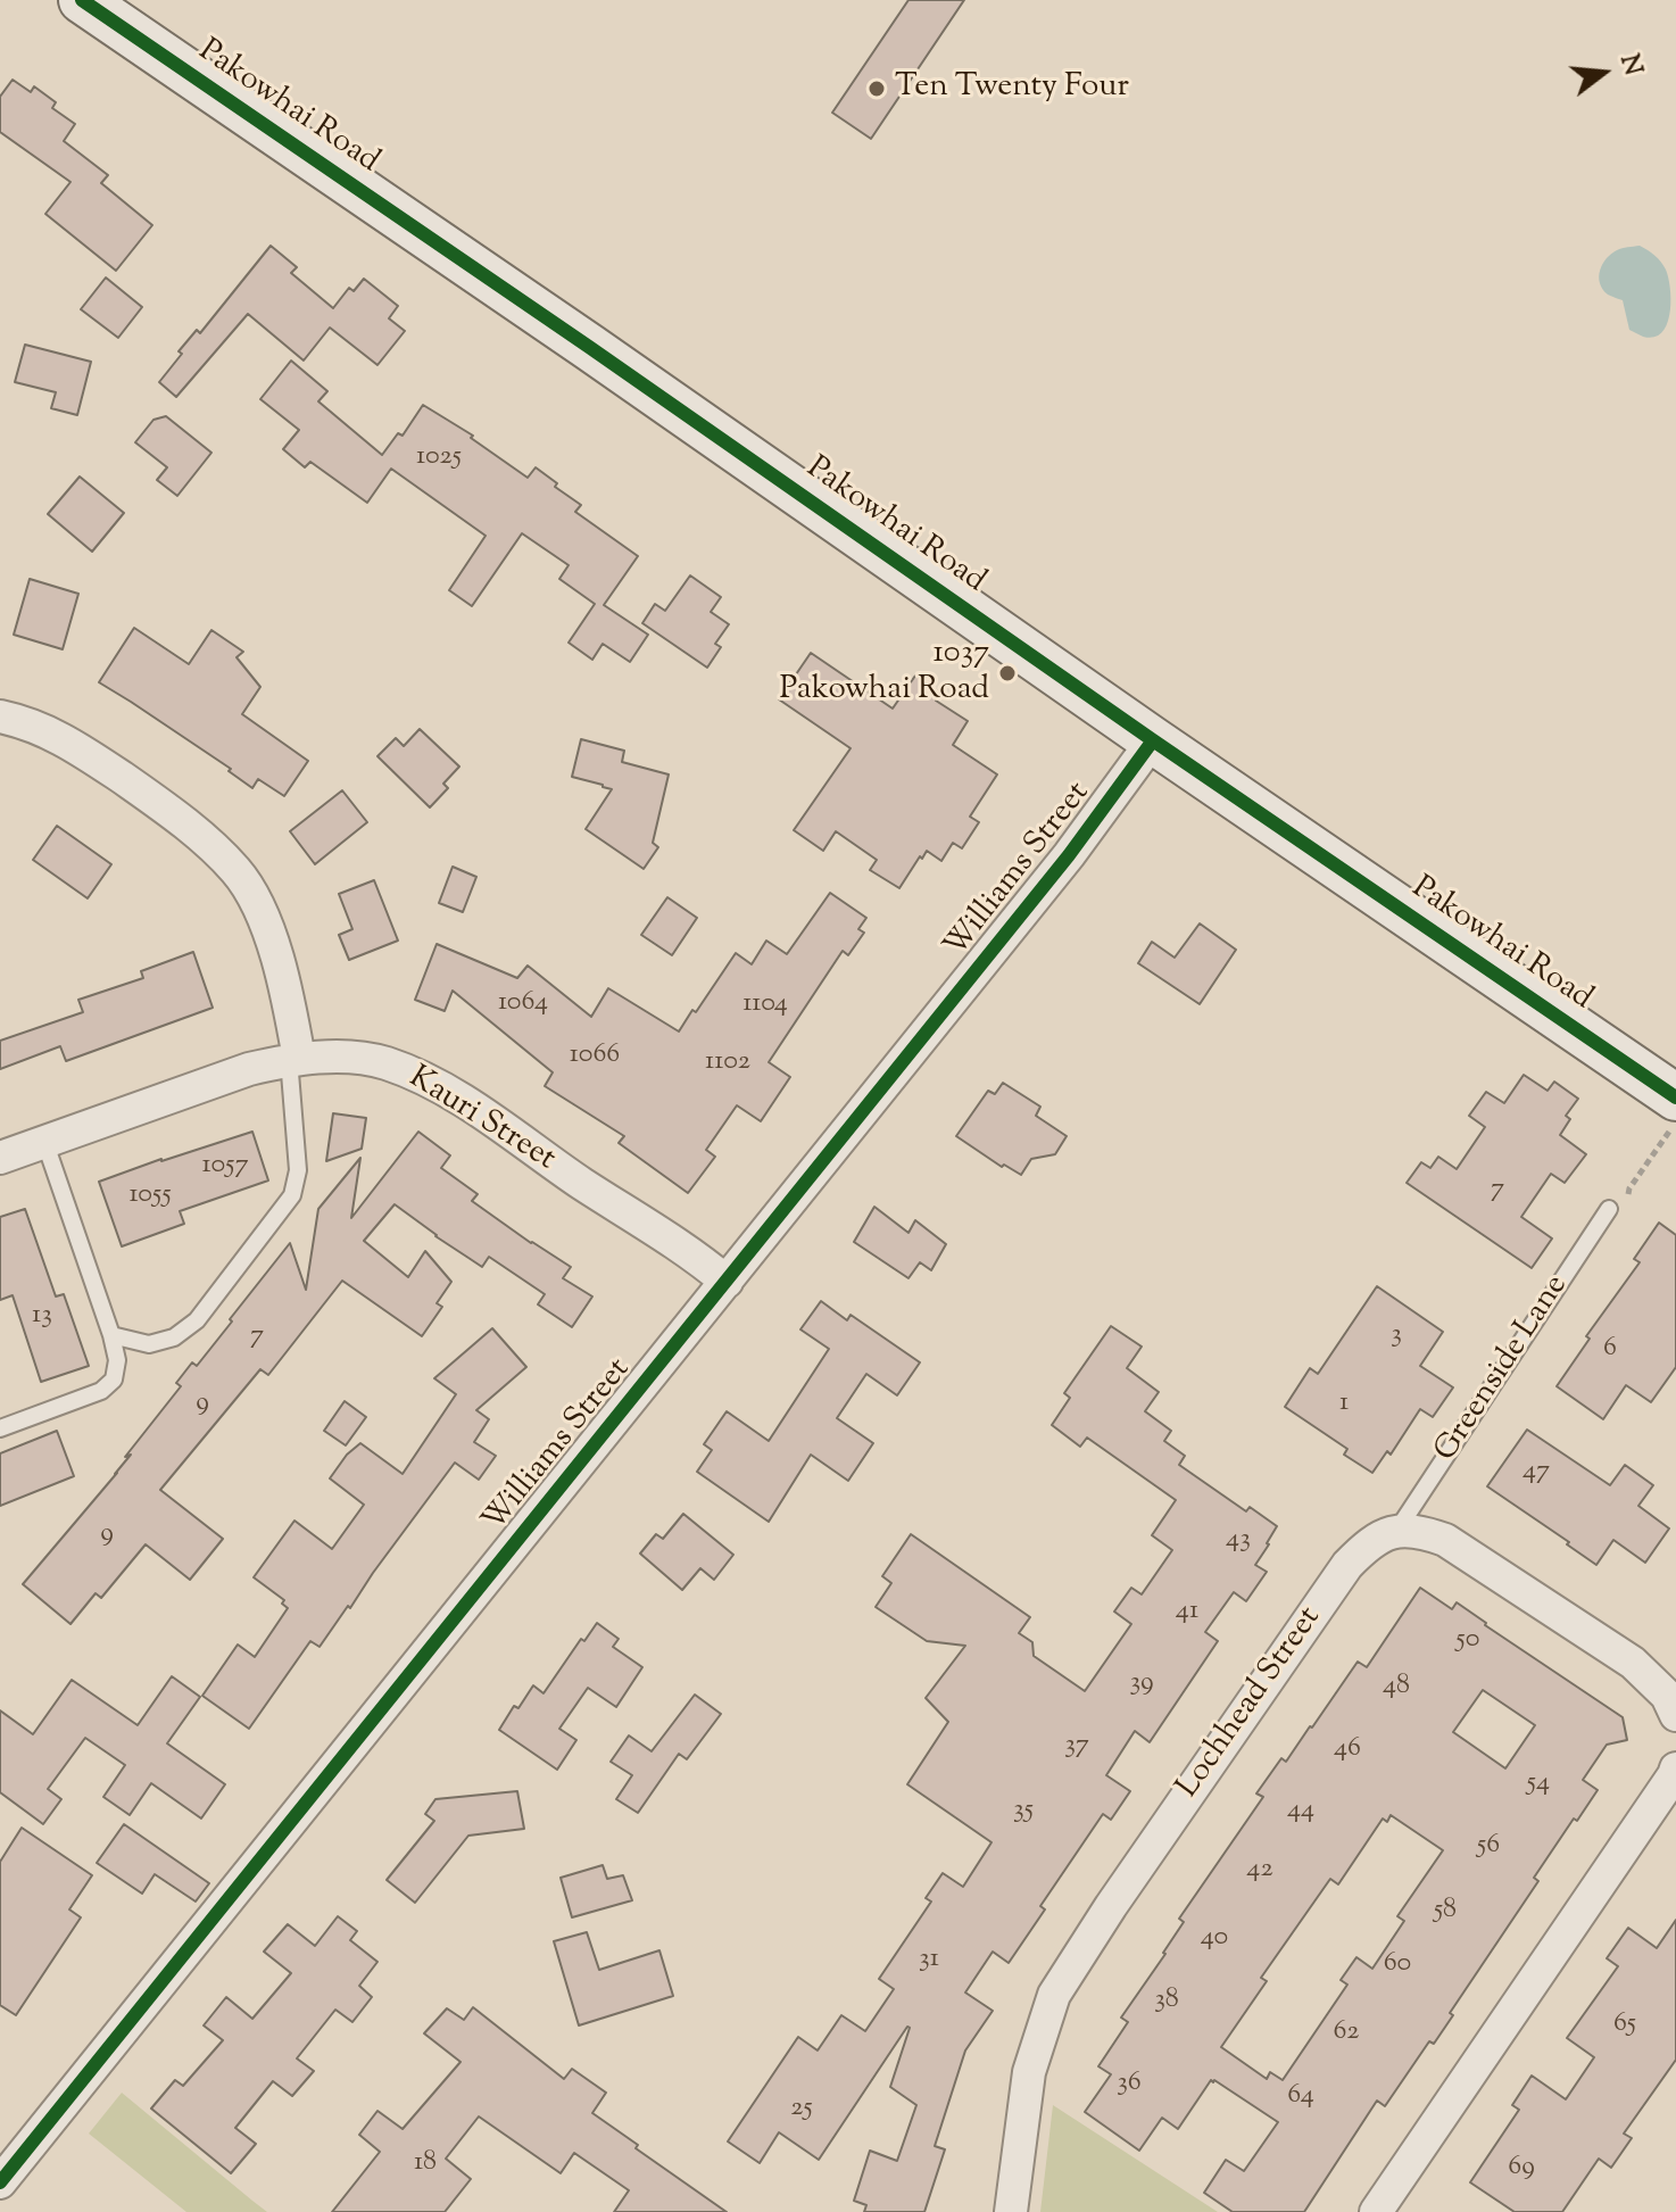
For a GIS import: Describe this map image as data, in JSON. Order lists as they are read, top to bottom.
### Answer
{
  "streets": {
    "main road": ["Pakowhai Road"],
    "street": ["Williams Street", "Kauri Street", "Lochhead Street"],
    "lane": ["Greenside Lane"]
  },
  "crossings": [
    ["Pakowhai Road", "Williams Street"],
    ["Williams Street", "Kauri Street"],
    ["Greenside Lane", "Lochhead Street"]
  ],
  "places": ["Ten Twenty Four", "1037 Pakowhai Road"],
  "house_numbers": [
    "1025",
    "1064",
    "1104",
    "1066",
    "1102",
    "1057",
    "7",
    "1055",
    "13",
    "3",
    "7",
    "6",
    "9",
    "1",
    "47",
    "9",
    "43",
    "41",
    "50",
    "39",
    "48",
    "37",
    "46",
    "54",
    "35",
    "44",
    "56",
    "42",
    "58",
    "40",
    "31",
    "60",
    "38",
    "65",
    "62",
    "36",
    "64",
    "25",
    "18",
    "69"
  ],
  "north": "right"
}
